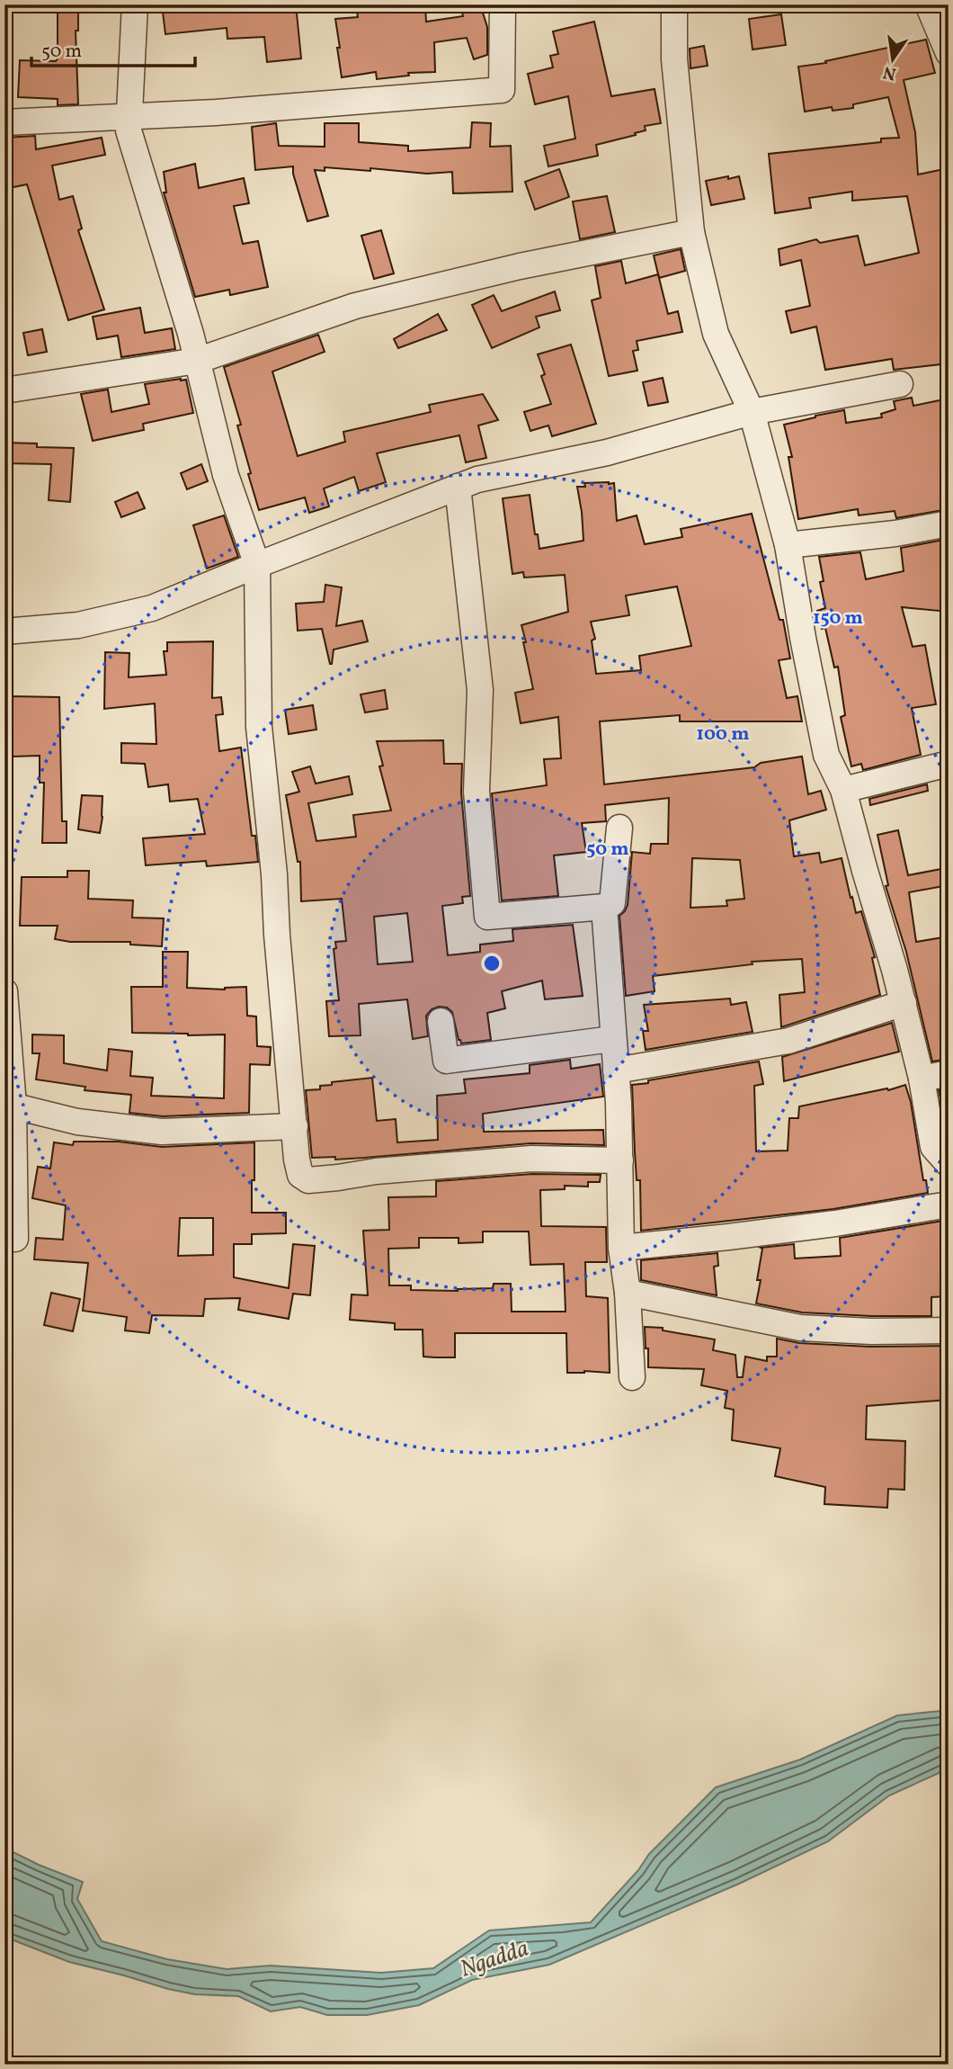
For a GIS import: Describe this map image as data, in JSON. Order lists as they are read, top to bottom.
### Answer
{
  "water": ["Ngadda"],
  "scale_bar": "50 m",
  "north": "bottom",
  "rings": ["150 m", "100 m", "50 m"]
}
